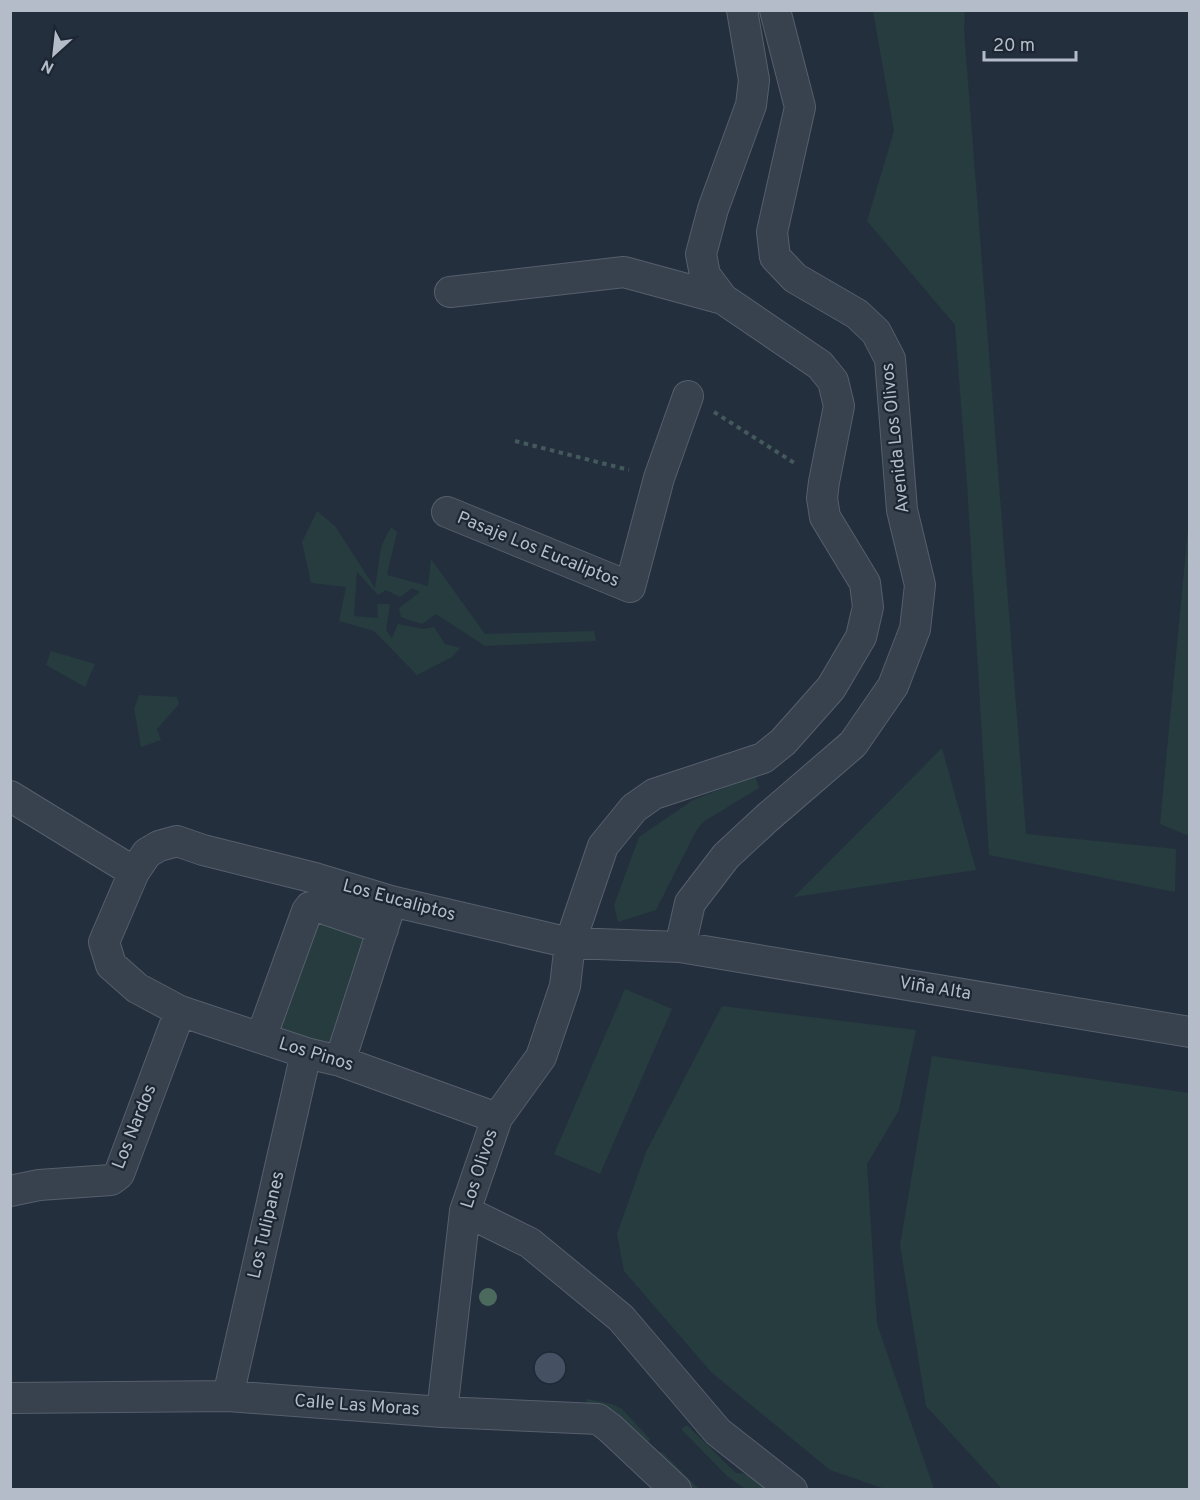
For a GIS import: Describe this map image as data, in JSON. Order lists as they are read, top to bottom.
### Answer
{
  "streets": {
    "street": [
      "Avenida Los Olivos",
      "Pasaje Los Eucaliptos",
      "Los Eucaliptos",
      "Viña Alta",
      "Los Pinos",
      "Los Nardos",
      "Los Olivos",
      "Los Tulipanes",
      "Calle Las Moras"
    ]
  },
  "crossings": [
    ["Avenida Los Olivos", "Los Eucaliptos"],
    ["Avenida Los Olivos", "Viña Alta"],
    ["Los Eucaliptos", "Viña Alta"],
    ["Los Eucaliptos", "Los Pinos"],
    ["Los Eucaliptos", "Los Olivos"],
    ["Los Pinos", "Los Nardos"],
    ["Los Pinos", "Los Olivos"],
    ["Los Pinos", "Los Tulipanes"],
    ["Los Olivos", "Calle Las Moras"],
    ["Los Tulipanes", "Calle Las Moras"]
  ],
  "scale_bar": "20 m",
  "north": "bottom left"
}
